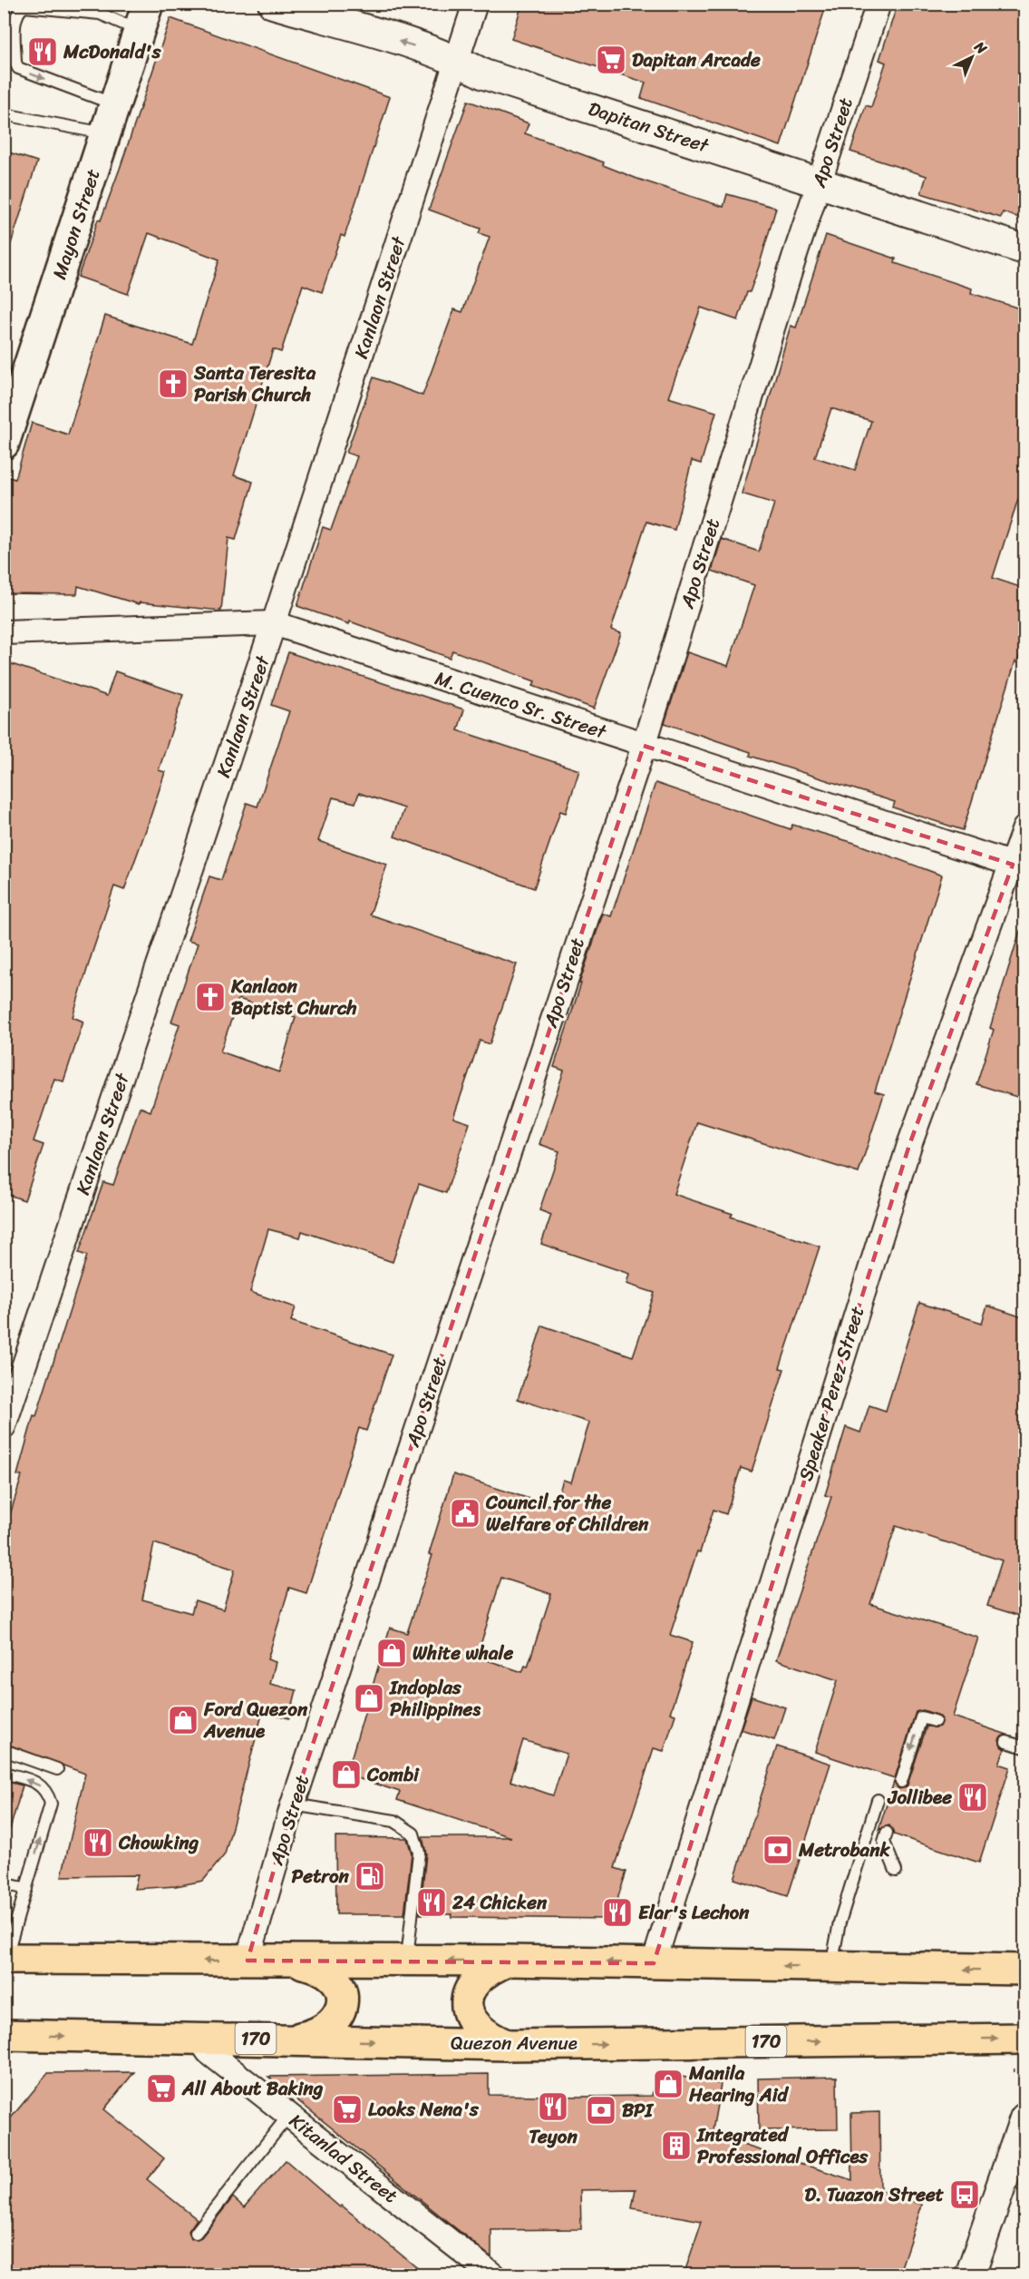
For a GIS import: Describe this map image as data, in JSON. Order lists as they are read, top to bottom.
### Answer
{
  "streets": {
    "main road": ["Mayon Street", "170", "Quezon Avenue"],
    "street": [
      "Dapitan Street",
      "Apo Street",
      "Kanlaon Street",
      "M. Cuenco Sr. Street",
      "Speaker Perez Street",
      "Kitanlad Street"
    ]
  },
  "crossings": [
    ["Dapitan Street", "Apo Street"],
    ["Dapitan Street", "Kanlaon Street"],
    ["Apo Street", "M. Cuenco Sr. Street"],
    ["Kanlaon Street", "M. Cuenco Sr. Street"],
    ["M. Cuenco Sr. Street", "Speaker Perez Street"],
    ["Quezon Avenue", "Kitanlad Street"]
  ],
  "places": {
    "restaurant": [
      "McDonald's",
      "Jollibee",
      "Chowking",
      "24 Chicken",
      "Elar's Lechon",
      "Teyon"
    ],
    "supermarket": ["Dapitan Arcade", "All About Baking", "Looks Nena's"],
    "church": ["Santa Teresita Parish Church", "Kanlaon Baptist Church"],
    "public building": ["Council for the Welfare of Children"],
    "shop": [
      "White whale",
      "Indoplas Philippines",
      "Ford Quezon Avenue",
      "Combi",
      "Manila Hearing Aid"
    ],
    "bank": ["Metrobank", "BPI"],
    "fuel station": ["Petron"],
    "building": ["Integrated Professional Offices"],
    "bus stop": ["D. Tuazon Street"]
  },
  "north": "top right"
}
